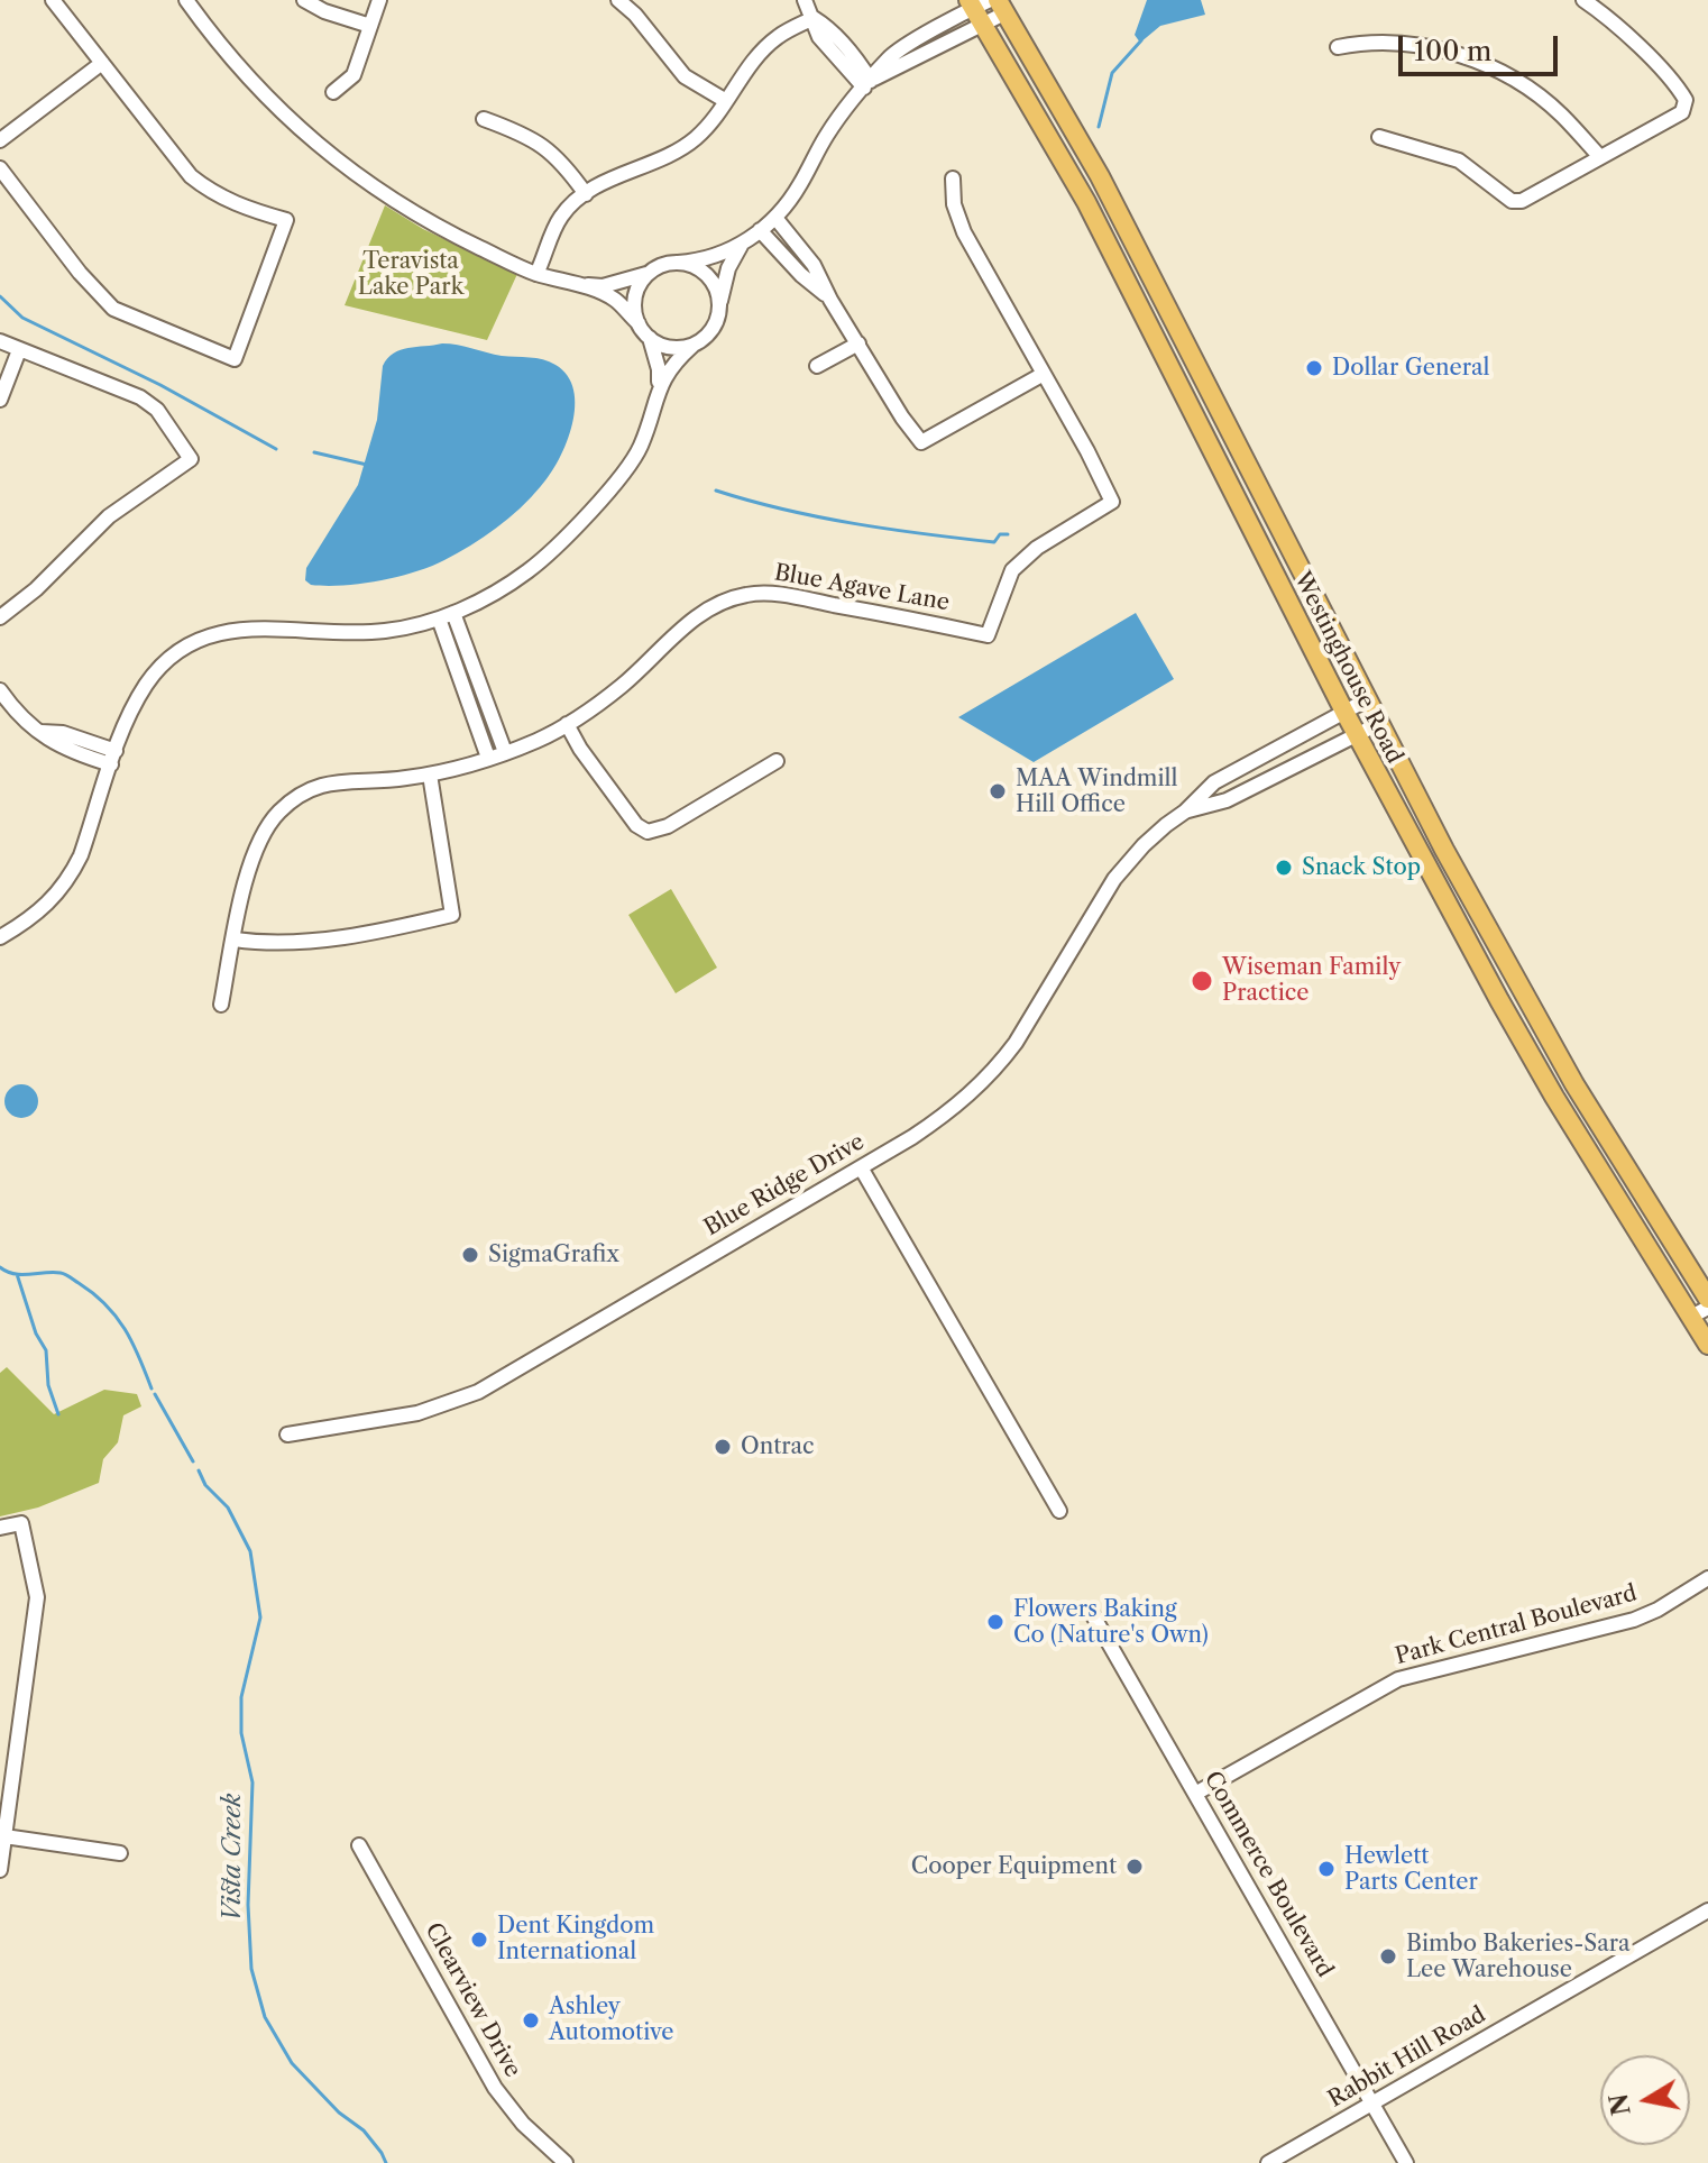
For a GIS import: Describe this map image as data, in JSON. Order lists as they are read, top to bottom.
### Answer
{
  "streets": {
    "main road": ["Westinghouse Road"],
    "street": [
      "Blue Agave Lane",
      "Blue Ridge Drive",
      "Park Central Boulevard",
      "Commerce Boulevard",
      "Clearview Drive",
      "Rabbit Hill Road"
    ]
  },
  "crossings": [
    ["Westinghouse Road", "Blue Ridge Drive"],
    ["Park Central Boulevard", "Commerce Boulevard"],
    ["Commerce Boulevard", "Rabbit Hill Road"]
  ],
  "water": ["Vista Creek"],
  "parks": ["Teravista Lake Park"],
  "places": [
    "Dollar General",
    "MAA Windmill Hill Office",
    "Snack Stop",
    "Wiseman Family Practice",
    "SigmaGrafix",
    "Ontrac",
    "Flowers Baking Co (Nature's Own)",
    "Cooper Equipment",
    "Hewlett Parts Center",
    "Dent Kingdom International",
    "Bimbo Bakeries-Sara Lee Warehouse",
    "Ashley Automotive"
  ],
  "scale_bar": "100 m",
  "north": "left"
}
